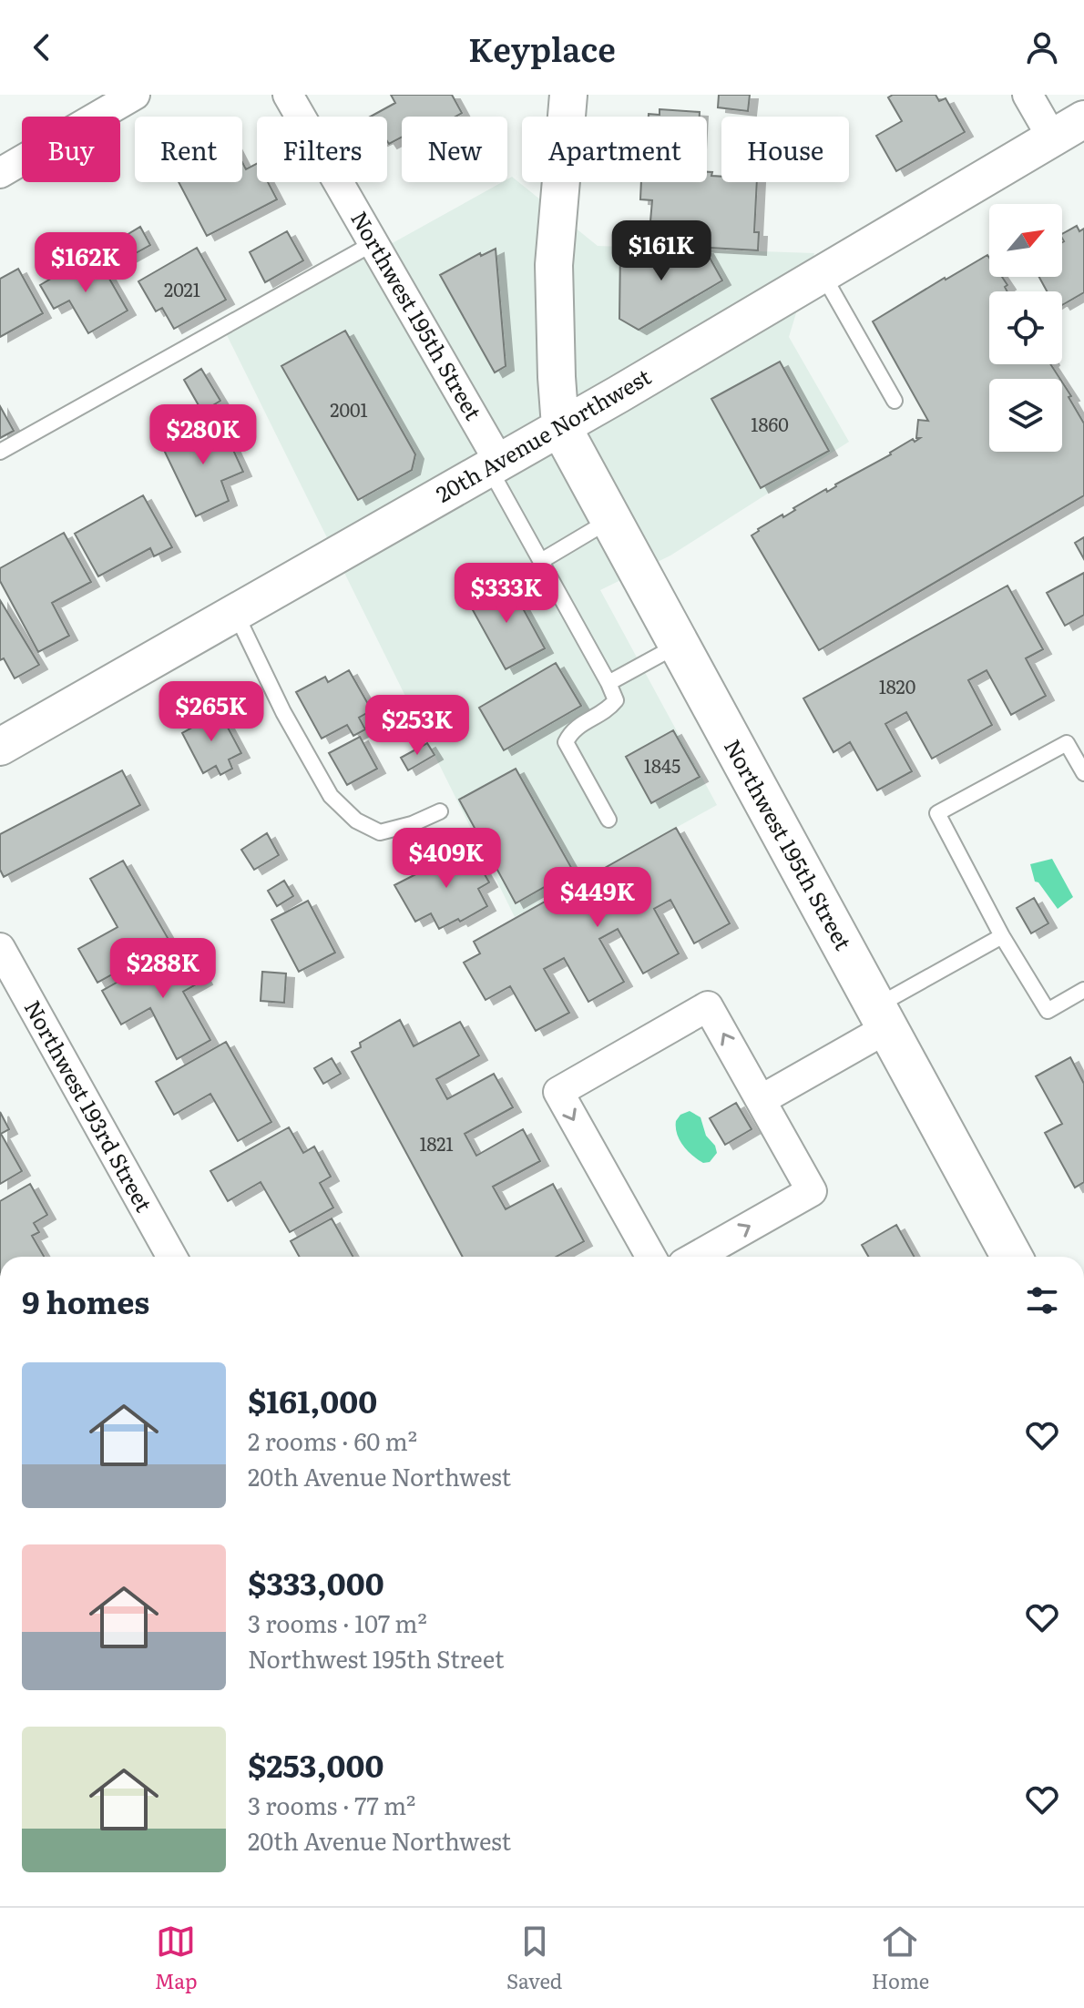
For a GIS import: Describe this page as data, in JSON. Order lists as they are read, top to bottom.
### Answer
{
  "streets": {
    "main road": ["Northwest 195th Street"],
    "street": ["20th Avenue Northwest", "Northwest 193rd Street"]
  },
  "crossings": [
    ["Northwest 195th Street", "20th Avenue Northwest"]
  ],
  "house_numbers": [
    "2021",
    "2001",
    "1860",
    "1820",
    "1845",
    "1821"
  ],
  "north": "top right",
  "page": {
    "header": "Keyplace",
    "chip": [
      "Buy",
      "Rent",
      "Filters",
      "New",
      "Apartment",
      "House"
    ],
    "price": [
      "$161K",
      "$162K",
      "$280K",
      "$333K",
      "$265K",
      "$253K",
      "$409K",
      "$449K",
      "$288K"
    ],
    "heading": "9 homes",
    "list": [
      {
        "name": "$161,000",
        "note": "2 rooms · 60 m² · 20th Avenue Northwest"
      },
      {
        "name": "$333,000",
        "note": "3 rooms · 107 m² · Northwest 195th Street"
      },
      {
        "name": "$253,000",
        "note": "3 rooms · 77 m² · 20th Avenue Northwest"
      }
    ],
    "tabs": ["Map", "Saved", "Home"]
  }
}
